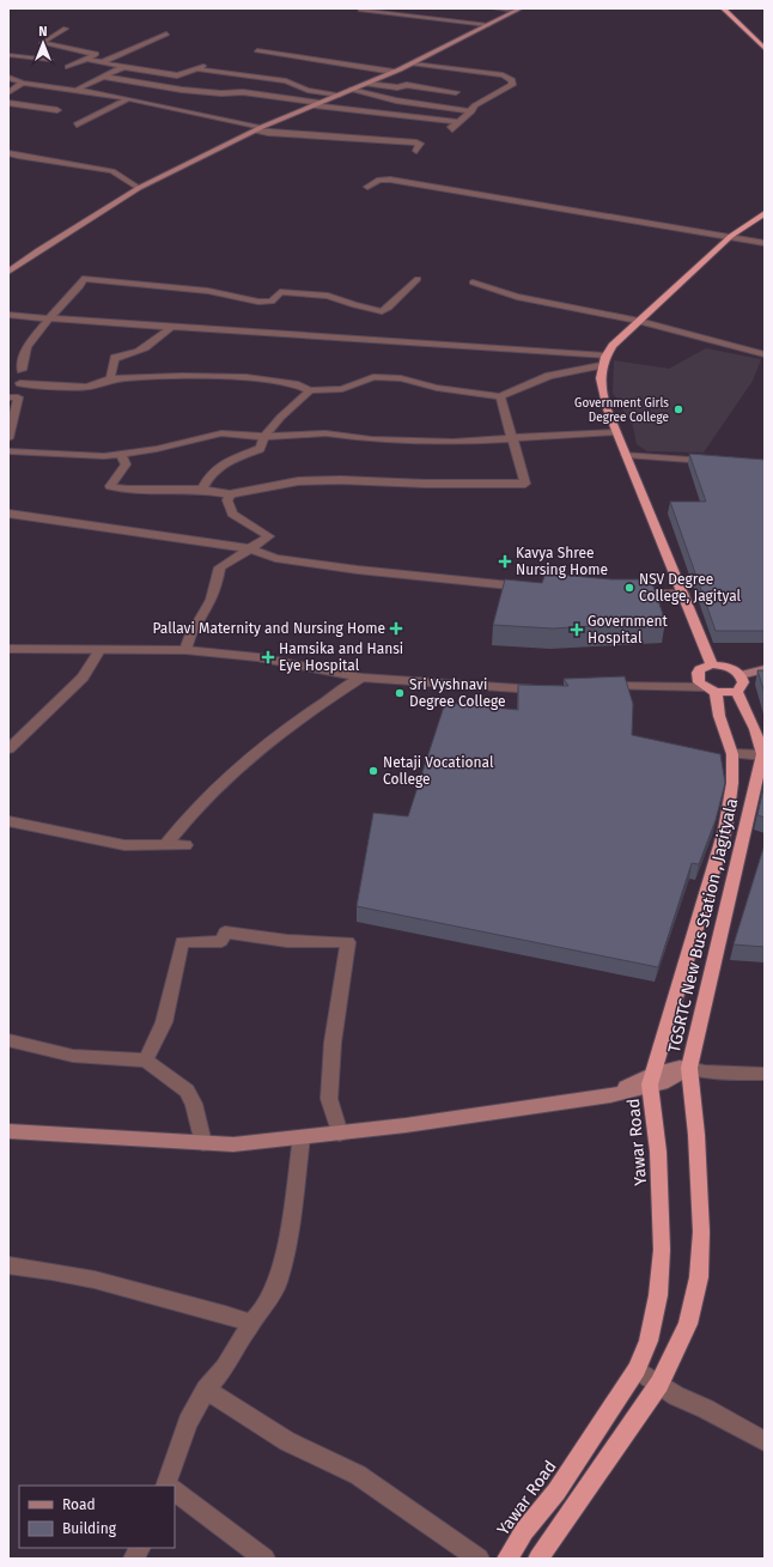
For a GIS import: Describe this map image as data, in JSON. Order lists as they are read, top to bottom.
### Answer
{
  "streets": {
    "highway": ["TGSRTC New Bus Station , Jagityala", "Yawar Road"]
  },
  "places": {
    "other": [
      "Government Girls Degree College",
      "NSV Degree College, Jagityal",
      "Sri Vyshnavi Degree College",
      "Netaji Vocational College"
    ],
    "health": [
      "Kavya Shree Nursing Home",
      "Pallavi Maternity and Nursing Home",
      "Government Hospital",
      "Hamsika and Hansi Eye Hospital"
    ]
  },
  "legend": ["Road", "Building"],
  "north": "top"
}
